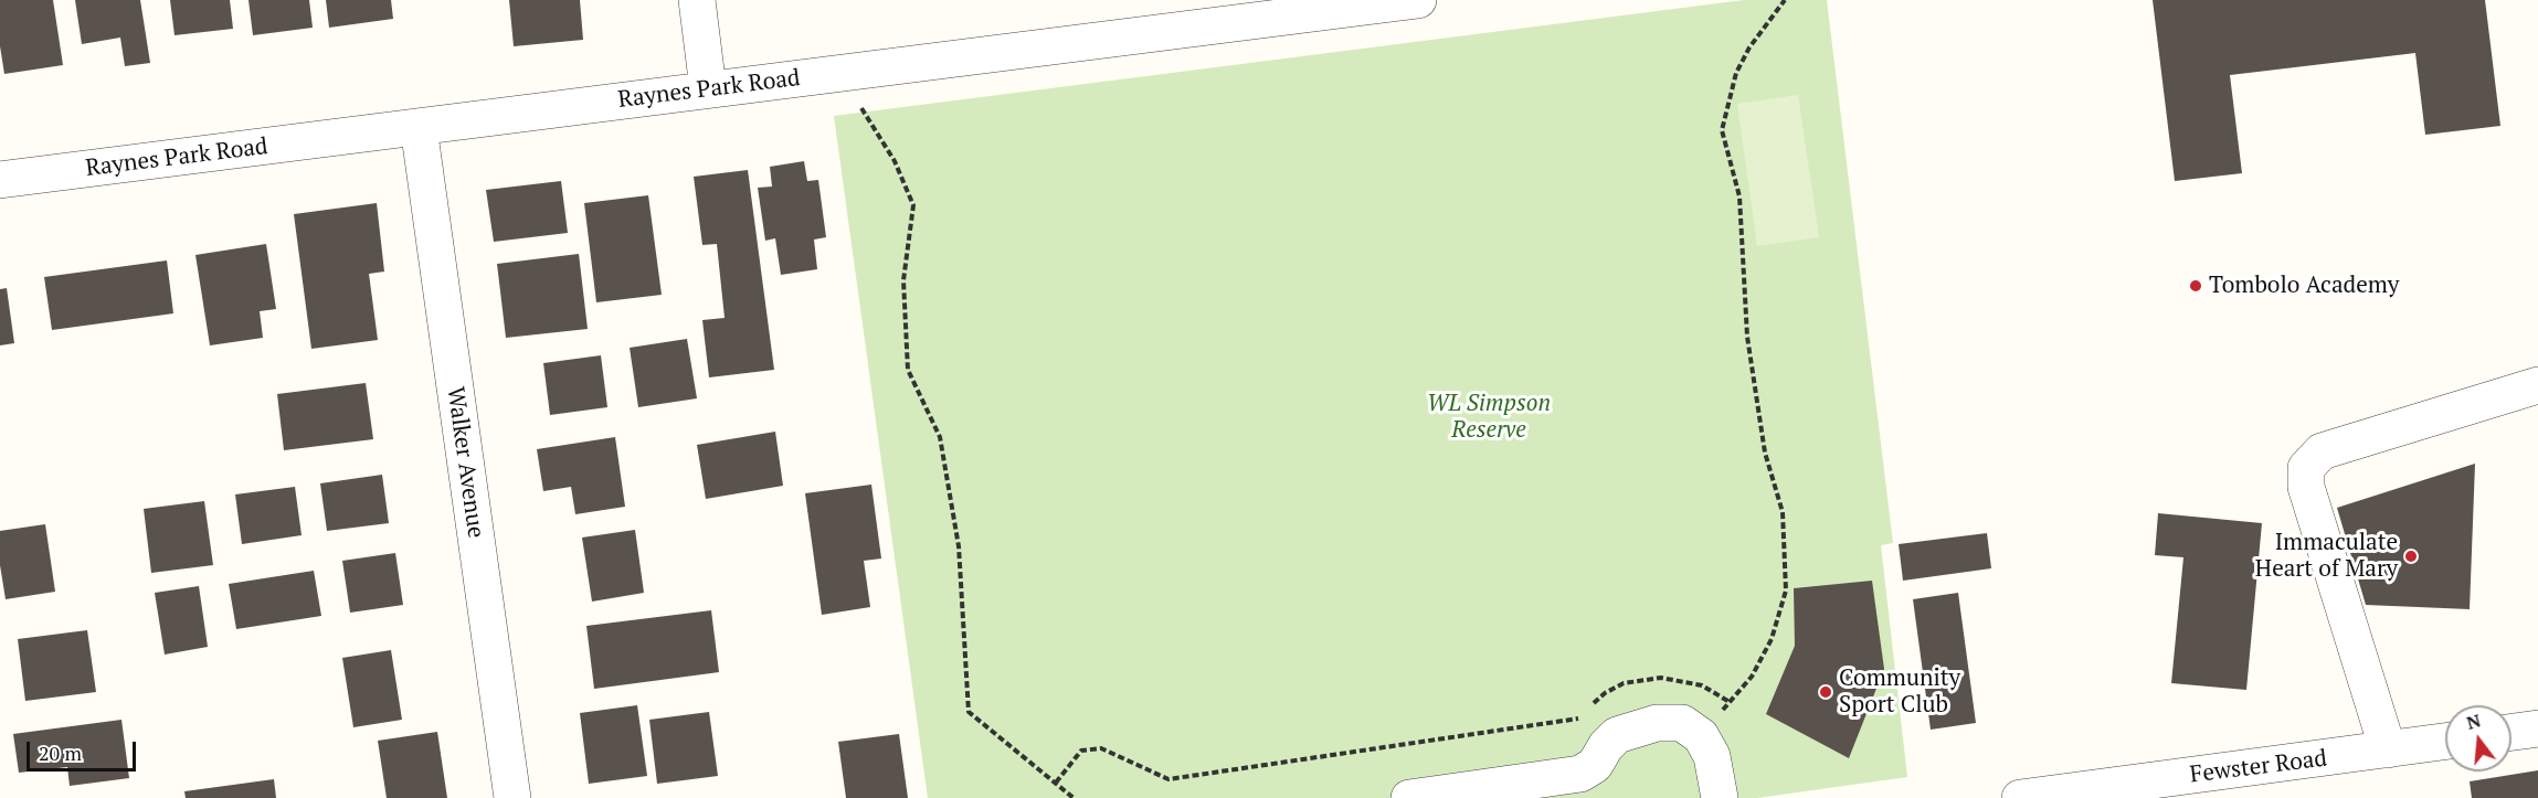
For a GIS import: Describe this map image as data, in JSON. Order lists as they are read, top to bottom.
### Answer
{
  "streets": {
    "street": ["Raynes Park Road", "Walker Avenue", "Fewster Road"]
  },
  "crossings": [
    ["Raynes Park Road", "Walker Avenue"]
  ],
  "parks": ["WL Simpson Reserve"],
  "places": ["Tombolo Academy", "Immaculate Heart of Mary", "Community Sport Club"],
  "scale_bar": "20 m",
  "north": "top"
}
